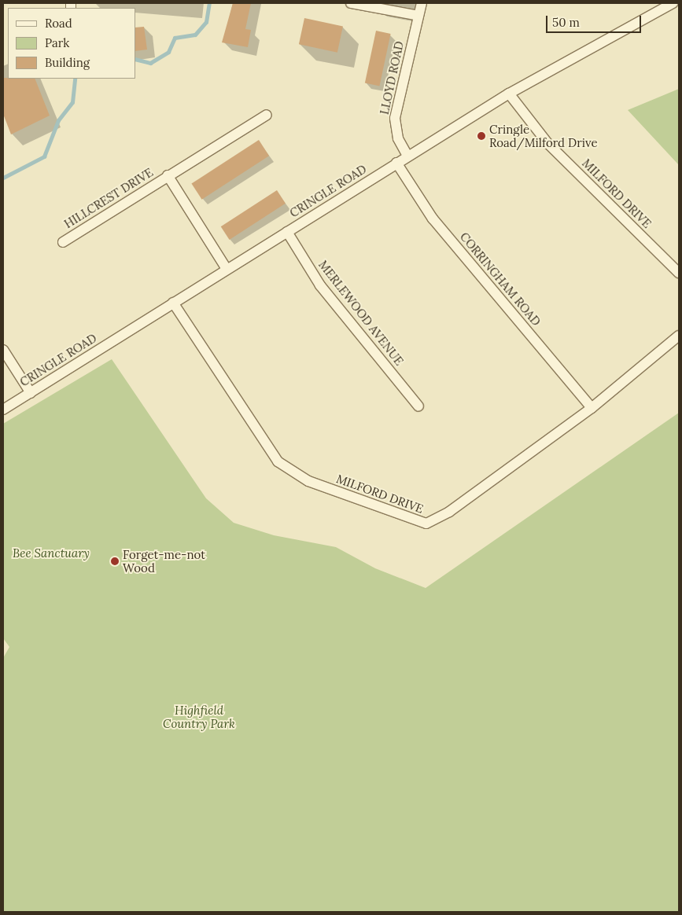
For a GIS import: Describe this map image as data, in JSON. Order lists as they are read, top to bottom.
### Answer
{
  "streets": {
    "street": [
      "LLOYD ROAD",
      "CRINGLE ROAD",
      "MILFORD DRIVE",
      "HILLCREST DRIVE",
      "CORRINGHAM ROAD",
      "MERLEWOOD AVENUE"
    ]
  },
  "crossings": [
    ["LLOYD ROAD", "CRINGLE ROAD"],
    ["CRINGLE ROAD", "MILFORD DRIVE"],
    ["CRINGLE ROAD", "HILLCREST DRIVE"],
    ["CRINGLE ROAD", "CORRINGHAM ROAD"],
    ["CRINGLE ROAD", "MERLEWOOD AVENUE"],
    ["MILFORD DRIVE", "CORRINGHAM ROAD"]
  ],
  "parks": ["Bee Sanctuary", "Highfield Country Park"],
  "places": ["Cringle Road/Milford Drive", "Forget-me-not Wood"],
  "legend": ["Road", "Park", "Building"],
  "scale_bar": "50 m"
}
